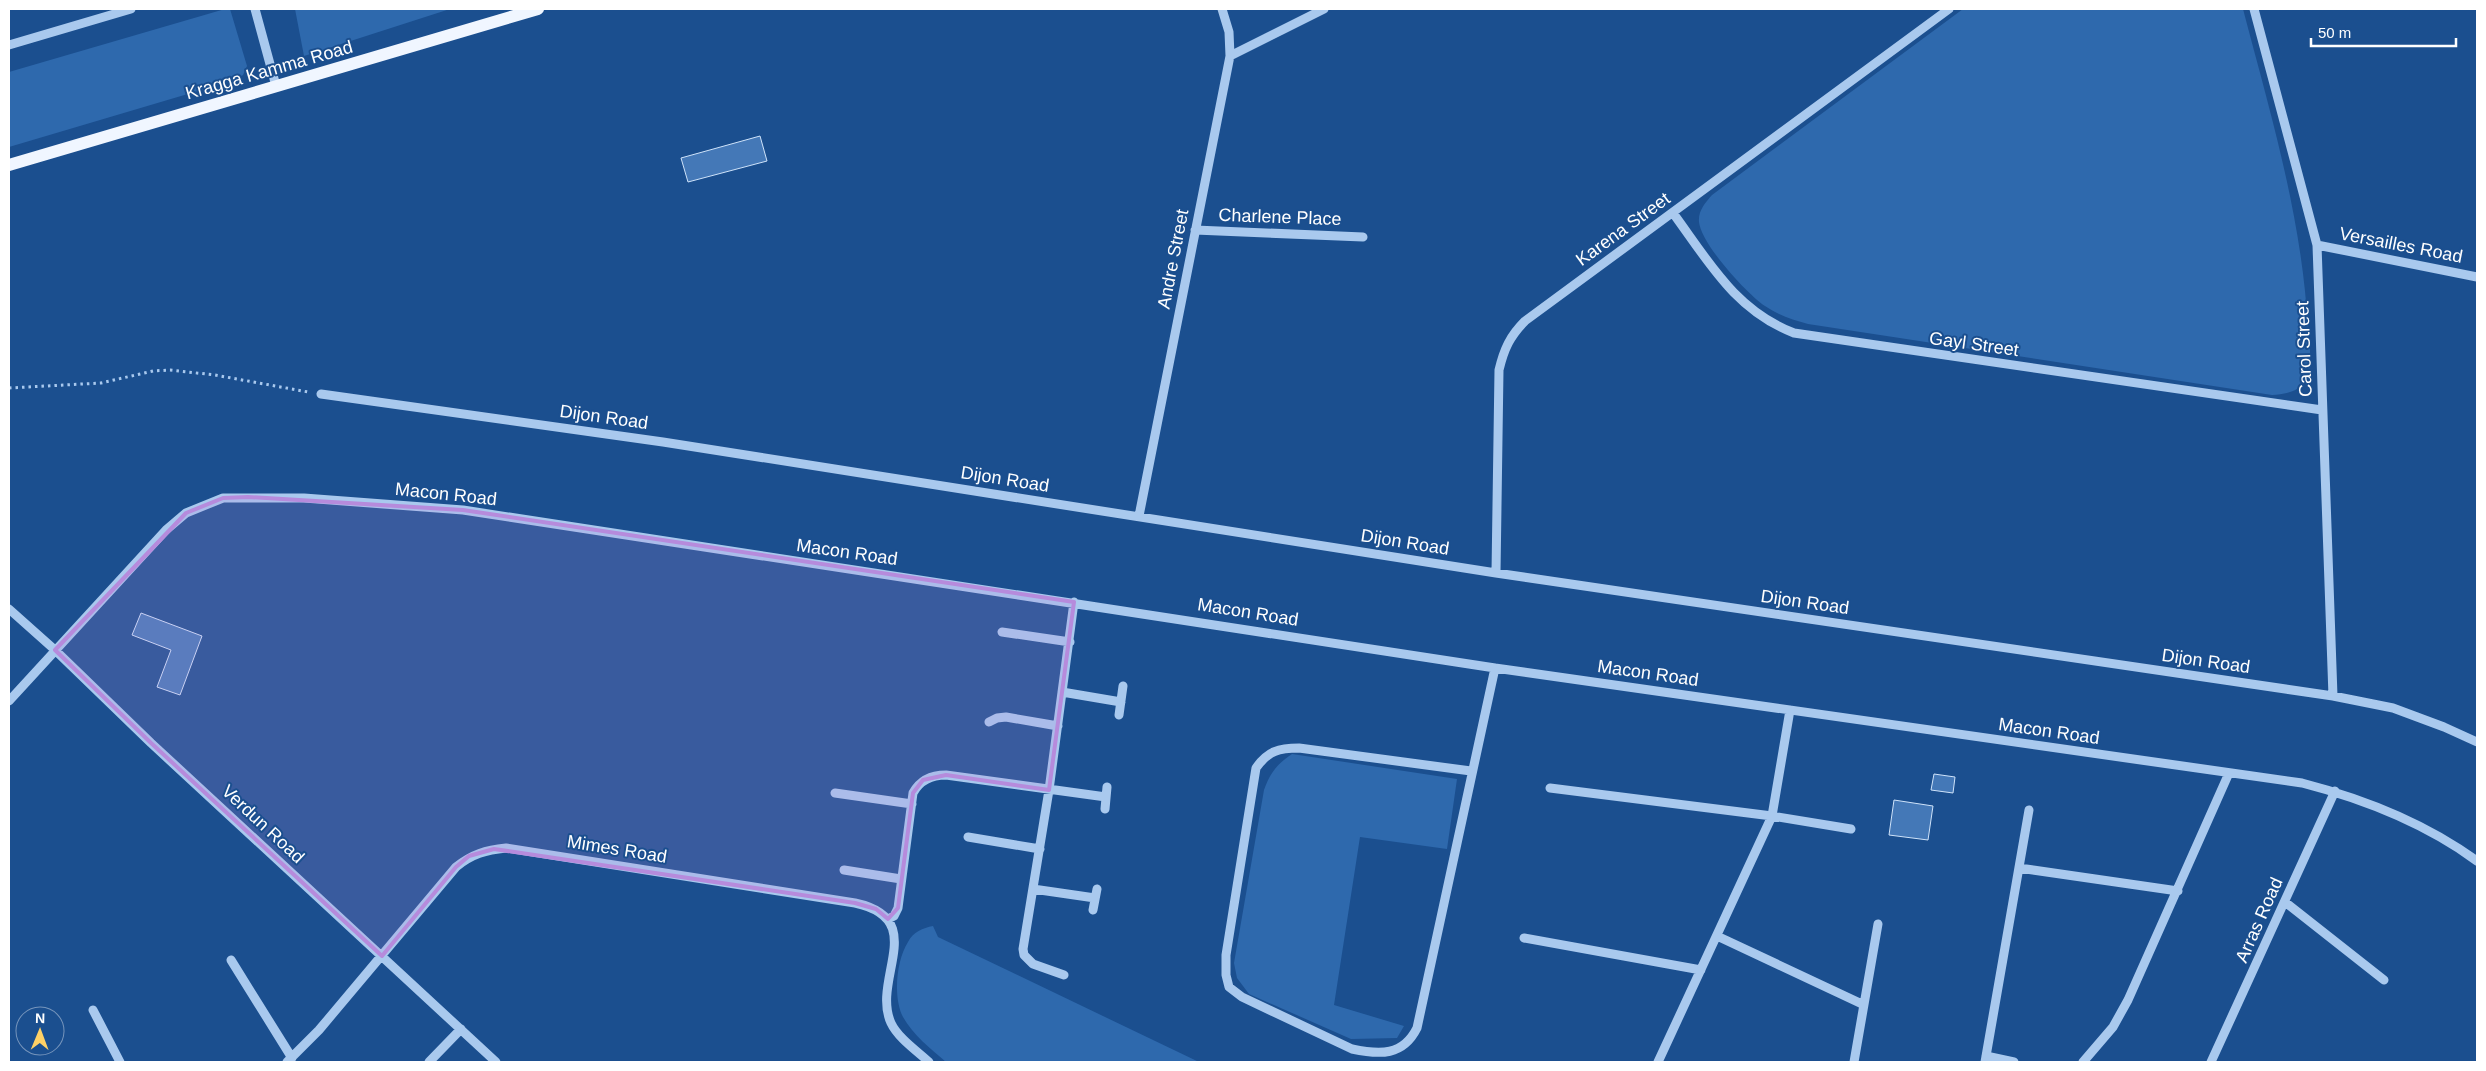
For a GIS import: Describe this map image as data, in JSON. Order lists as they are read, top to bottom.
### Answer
{
  "streets": {
    "main road": ["Kragga Kamma Road"],
    "street": [
      "Charlene Place",
      "Karena Street",
      "Versailles Road",
      "Andre Street",
      "Gayl Street",
      "Carol Street",
      "Dijon Road",
      "Macon Road",
      "Verdun Road",
      "Mimes Road",
      "Arras Road"
    ]
  },
  "crossings": [
    ["Charlene Place", "Andre Street"],
    ["Karena Street", "Gayl Street"],
    ["Karena Street", "Dijon Road"],
    ["Versailles Road", "Carol Street"],
    ["Andre Street", "Dijon Road"],
    ["Gayl Street", "Carol Street"],
    ["Carol Street", "Dijon Road"],
    ["Macon Road", "Verdun Road"],
    ["Macon Road", "Arras Road"],
    ["Verdun Road", "Mimes Road"]
  ],
  "scale_bar": "50 m",
  "north": "top"
}
